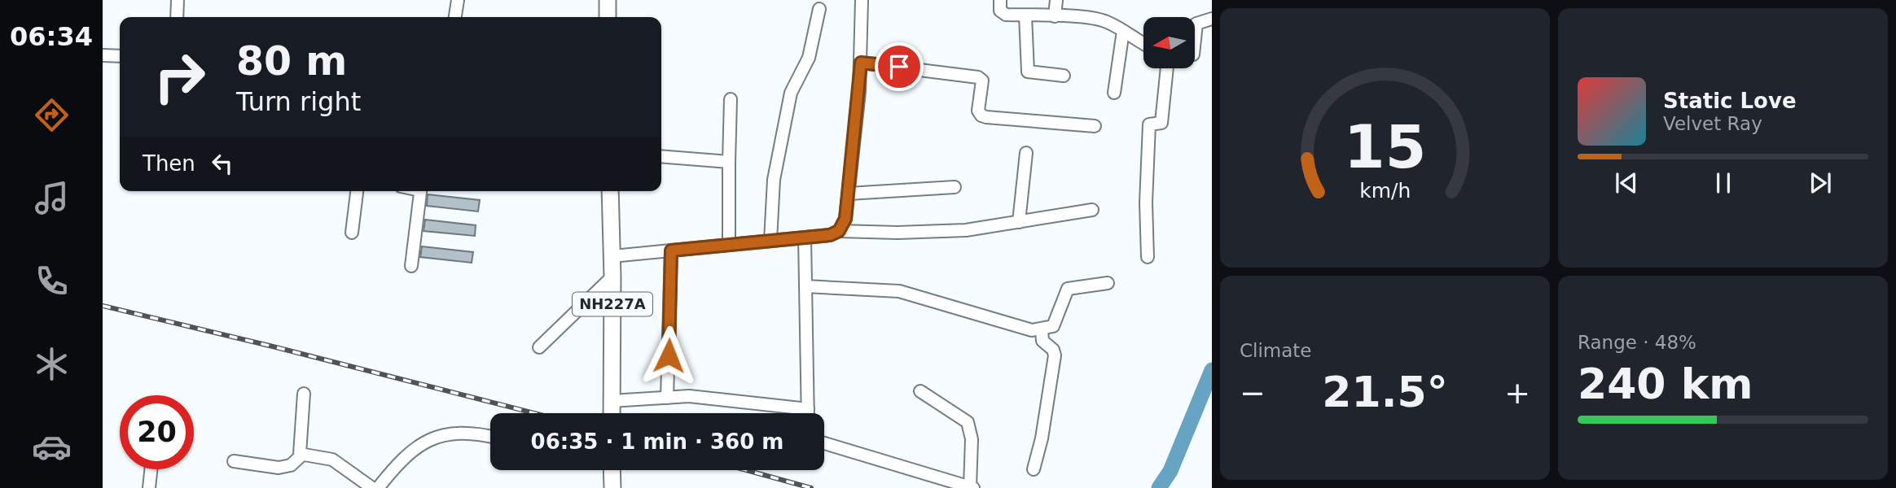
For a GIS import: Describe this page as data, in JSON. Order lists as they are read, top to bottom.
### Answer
{
  "streets": {
    "highway": ["NH227A"]
  },
  "north": "left",
  "page": {
    "tabs": "06:34",
    "turn": ["80 m", "Turn right"],
    "song": ["Static Love", "Velvet Ray"],
    "then": "Then",
    "tile": [
      "Climate",
      ["Range · 48%", "240 km"]
    ],
    "heat": ["−", "21.5°", "+"],
    "limit": "20",
    "trip": "06:35 · 1 min · 360 m",
    "gauge": ["15", "km/h"]
  }
}
